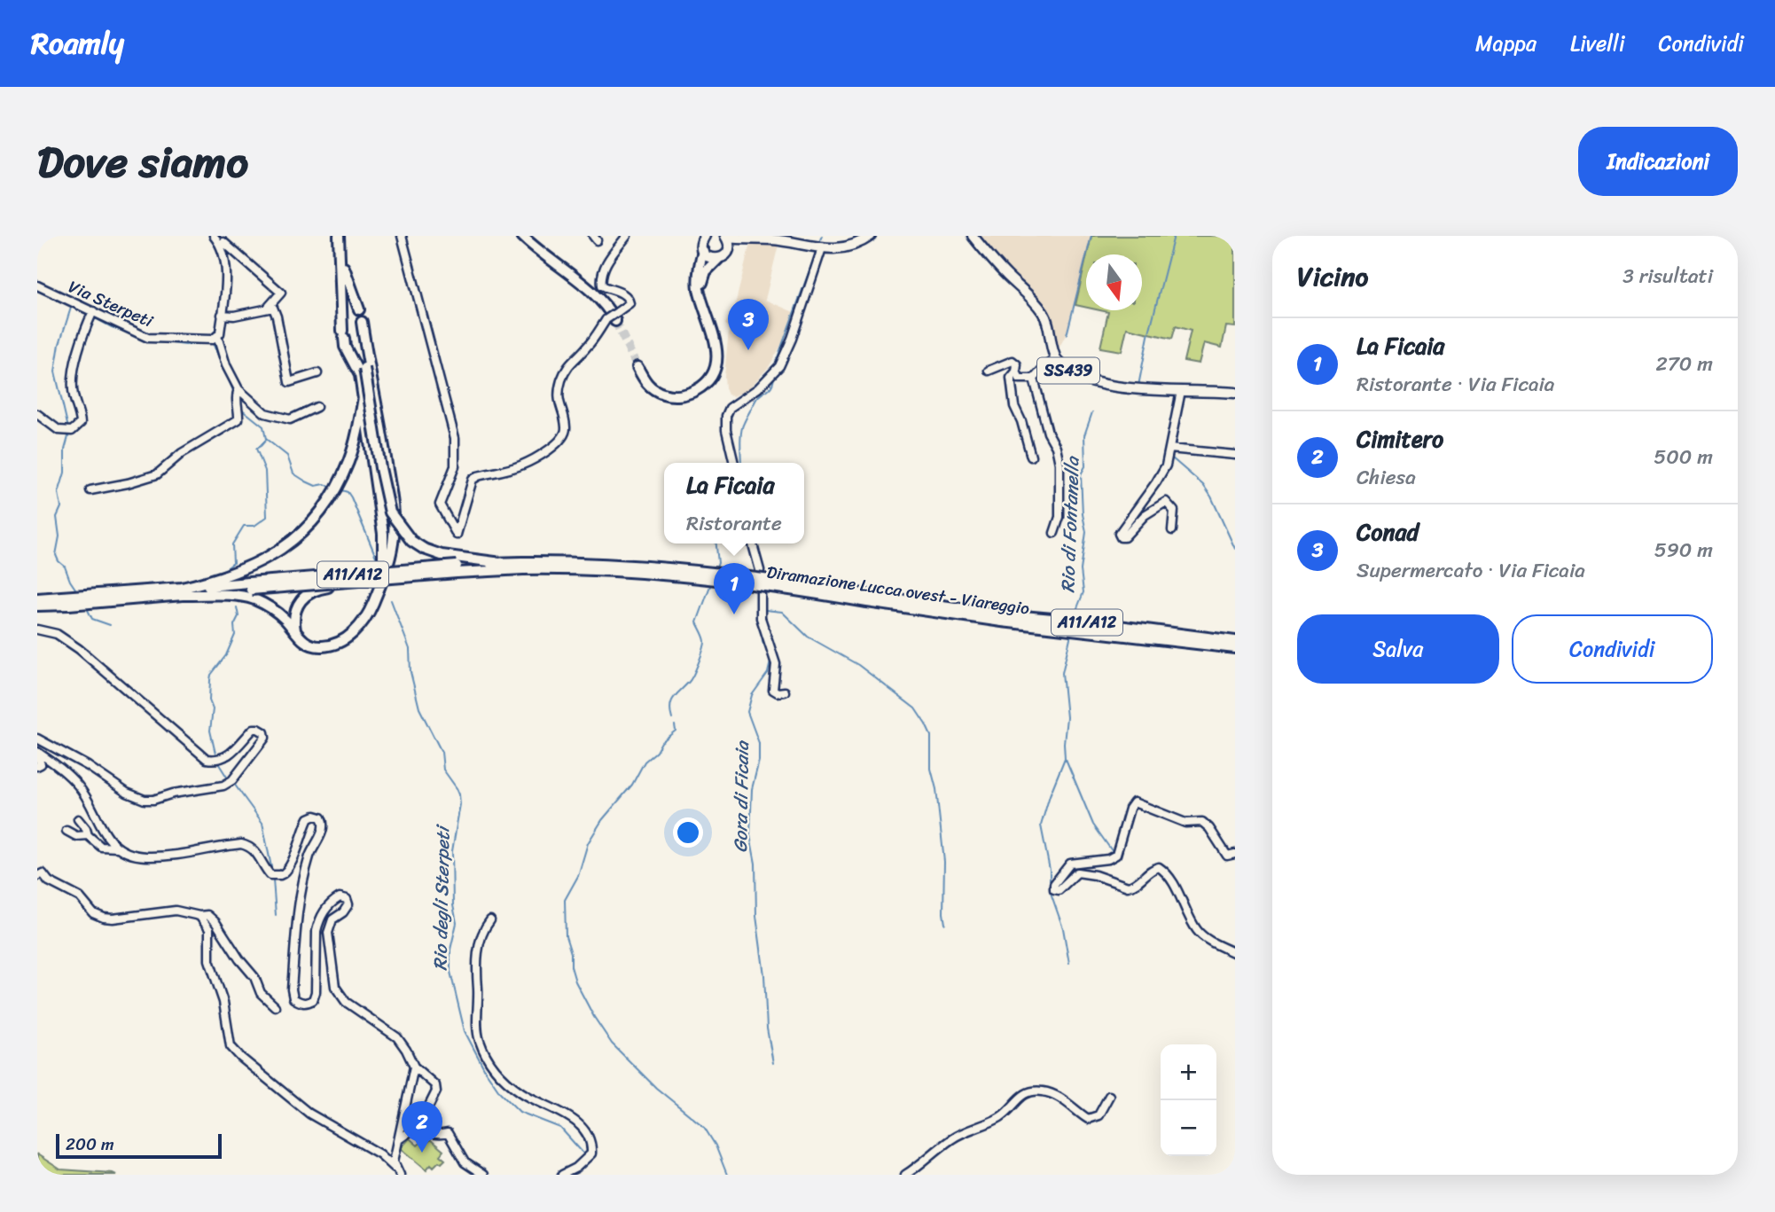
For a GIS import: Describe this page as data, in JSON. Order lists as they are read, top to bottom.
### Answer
{
  "streets": {
    "highway": ["A11/A12", "Diramazione Lucca ovest - Viareggio"],
    "main road": ["SS439"],
    "street": ["Via Sterpeti"]
  },
  "water": ["Rio di Fontanella", "Gora di Ficaia", "Rio degli Sterpeti"],
  "scale_bar": "200 m",
  "north": "bottom",
  "page": {
    "header": "Roamly",
    "nav": ["Mappa", "Livelli", "Condividi"],
    "title": "Dove siamo",
    "buttons": [
      "Indicazioni",
      ["Salva", "Condividi"]
    ],
    "heading": ["Vicino", "3 risultati"],
    "pins": ["3", "1", "2"],
    "list": [
      {
        "mark": "1",
        "name": "La Ficaia",
        "note": "Ristorante · Via Ficaia",
        "value": "270 m"
      },
      {
        "mark": "2",
        "name": "Cimitero",
        "note": "Chiesa",
        "value": "500 m"
      },
      {
        "mark": "3",
        "name": "Conad",
        "note": "Supermercato · Via Ficaia",
        "value": "590 m"
      }
    ],
    "popup": ["La Ficaia", "Ristorante"],
    "map_buttons": ["+", "−"],
    "scale": "200 m"
  }
}
